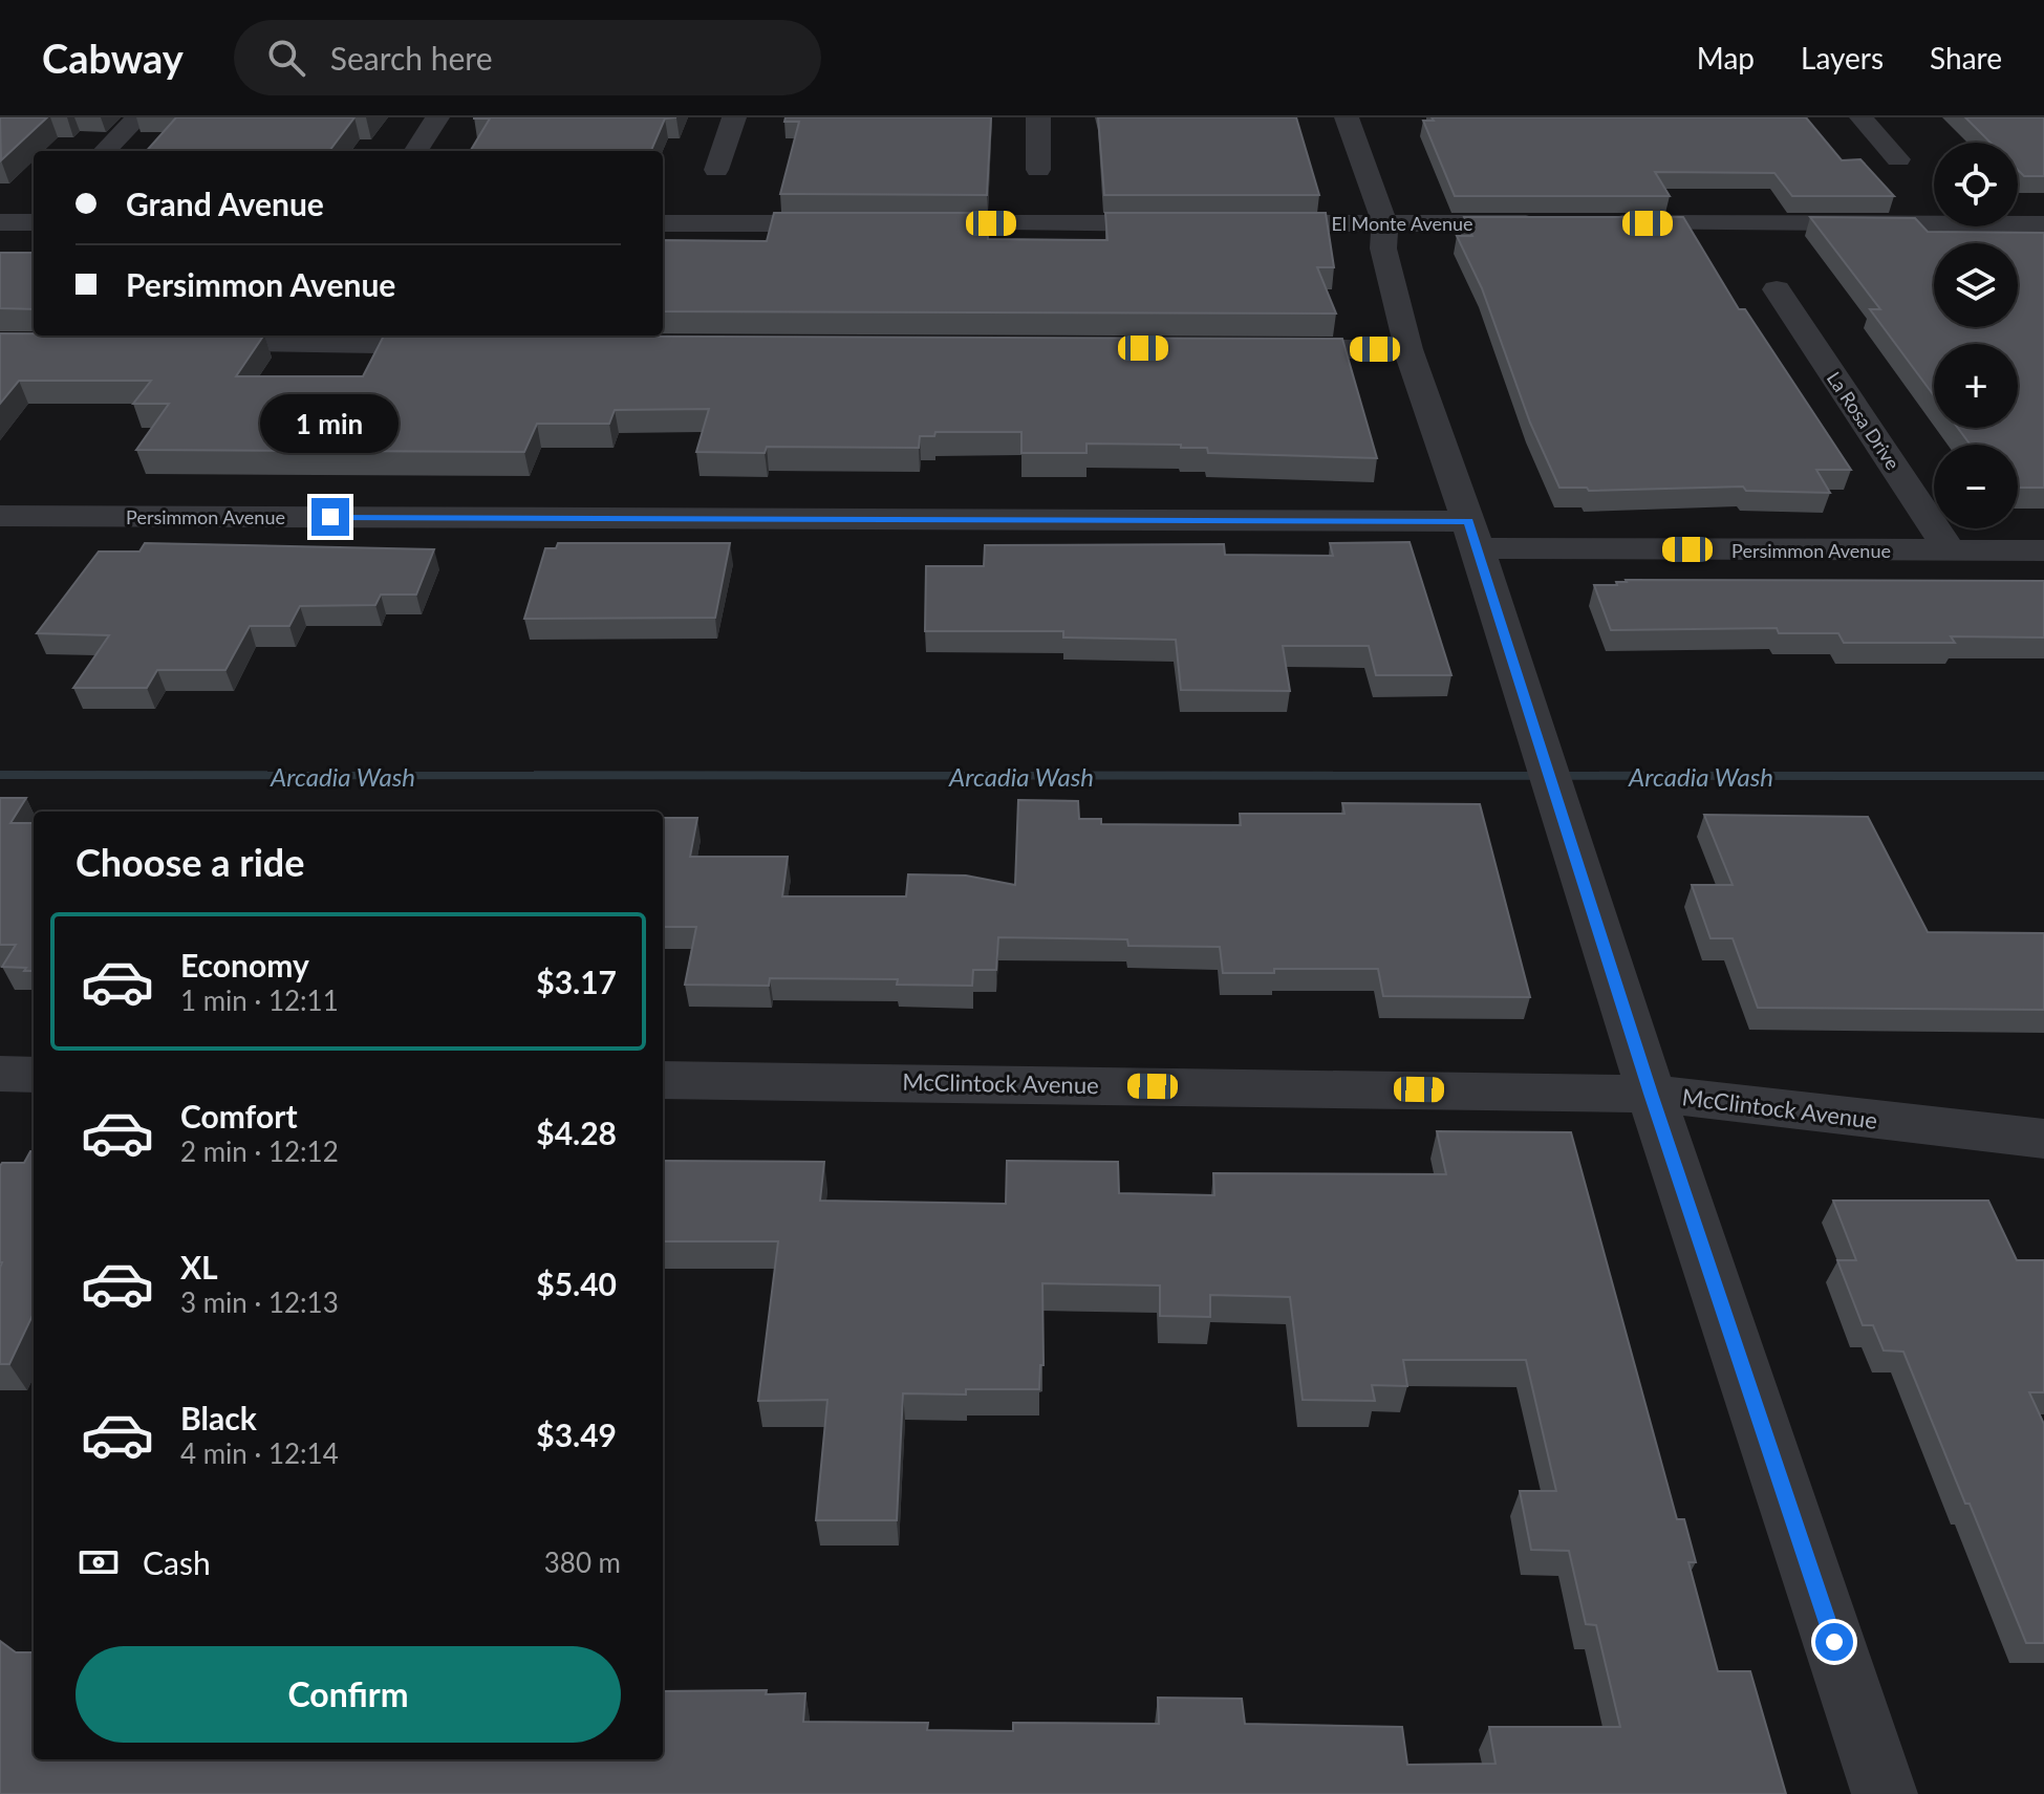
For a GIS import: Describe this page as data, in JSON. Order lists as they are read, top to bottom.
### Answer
{
  "streets": {
    "street": [
      "El Monte Avenue",
      "La Rosa Drive",
      "Persimmon Avenue",
      "McClintock Avenue"
    ]
  },
  "crossings": [
    ["La Rosa Drive", "Persimmon Avenue"]
  ],
  "water": ["Arcadia Wash"],
  "page": {
    "header": "Cabway",
    "search": "Search here",
    "nav": ["Map", "Layers", "Share"],
    "map_buttons": ["+", "−"],
    "banner": ["Grand Avenue", "Persimmon Avenue"],
    "bubble": "1 min",
    "heading": "Choose a ride",
    "list": [
      {
        "name": "Economy",
        "note": "1 min · 12:11",
        "value": "$3.17"
      },
      {
        "name": "Comfort",
        "note": "2 min · 12:12",
        "value": "$4.28"
      },
      {
        "name": "XL",
        "note": "3 min · 12:13",
        "value": "$5.40"
      },
      {
        "name": "Black",
        "note": "4 min · 12:14",
        "value": "$3.49"
      }
    ],
    "pay": ["Cash", "380 m"],
    "buttons": "Confirm"
  }
}
